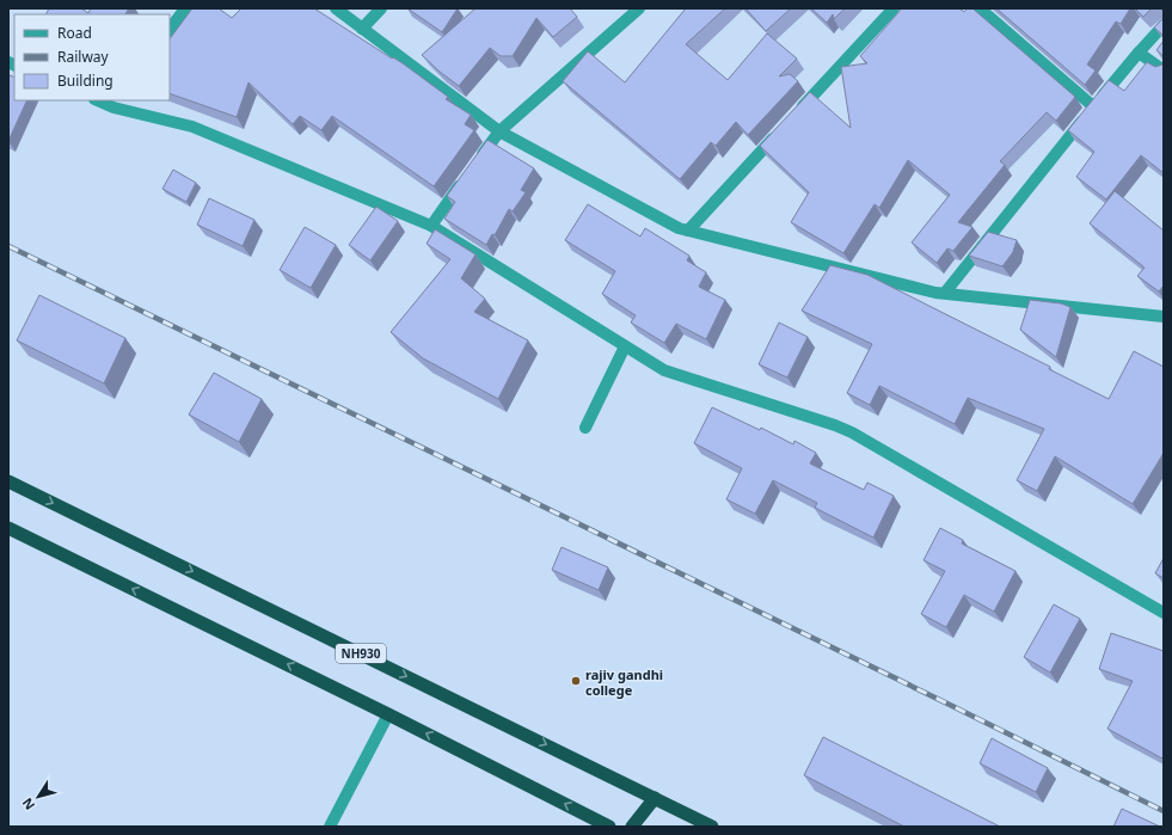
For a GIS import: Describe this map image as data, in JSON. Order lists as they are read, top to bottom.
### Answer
{
  "streets": {
    "highway": ["NH930"]
  },
  "places": ["rajiv gandhi college"],
  "legend": ["Road", "Railway", "Building"],
  "north": "bottom left"
}
